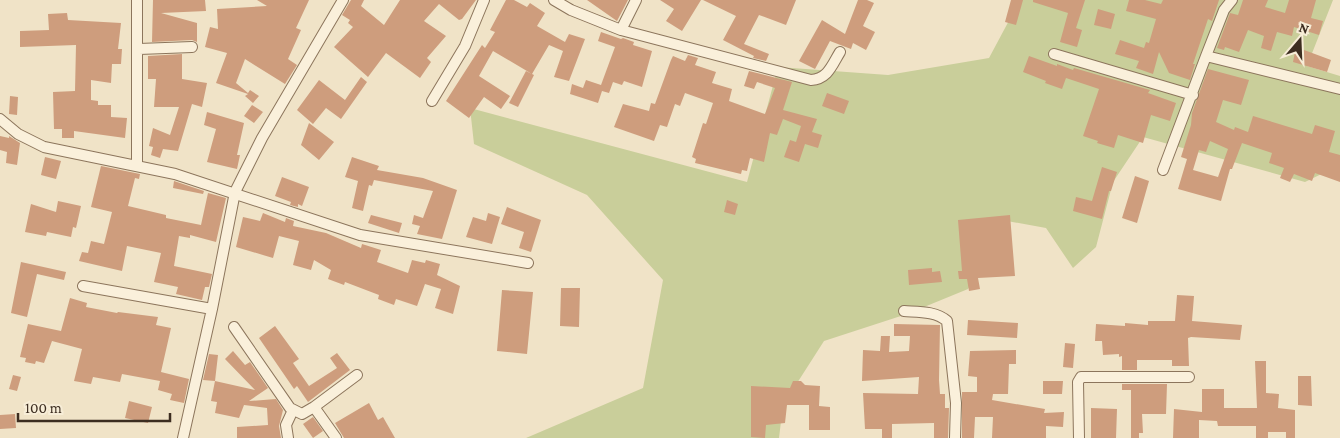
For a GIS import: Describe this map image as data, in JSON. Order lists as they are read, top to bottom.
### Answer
{
  "scale_bar": "100 m",
  "north": "top"
}
